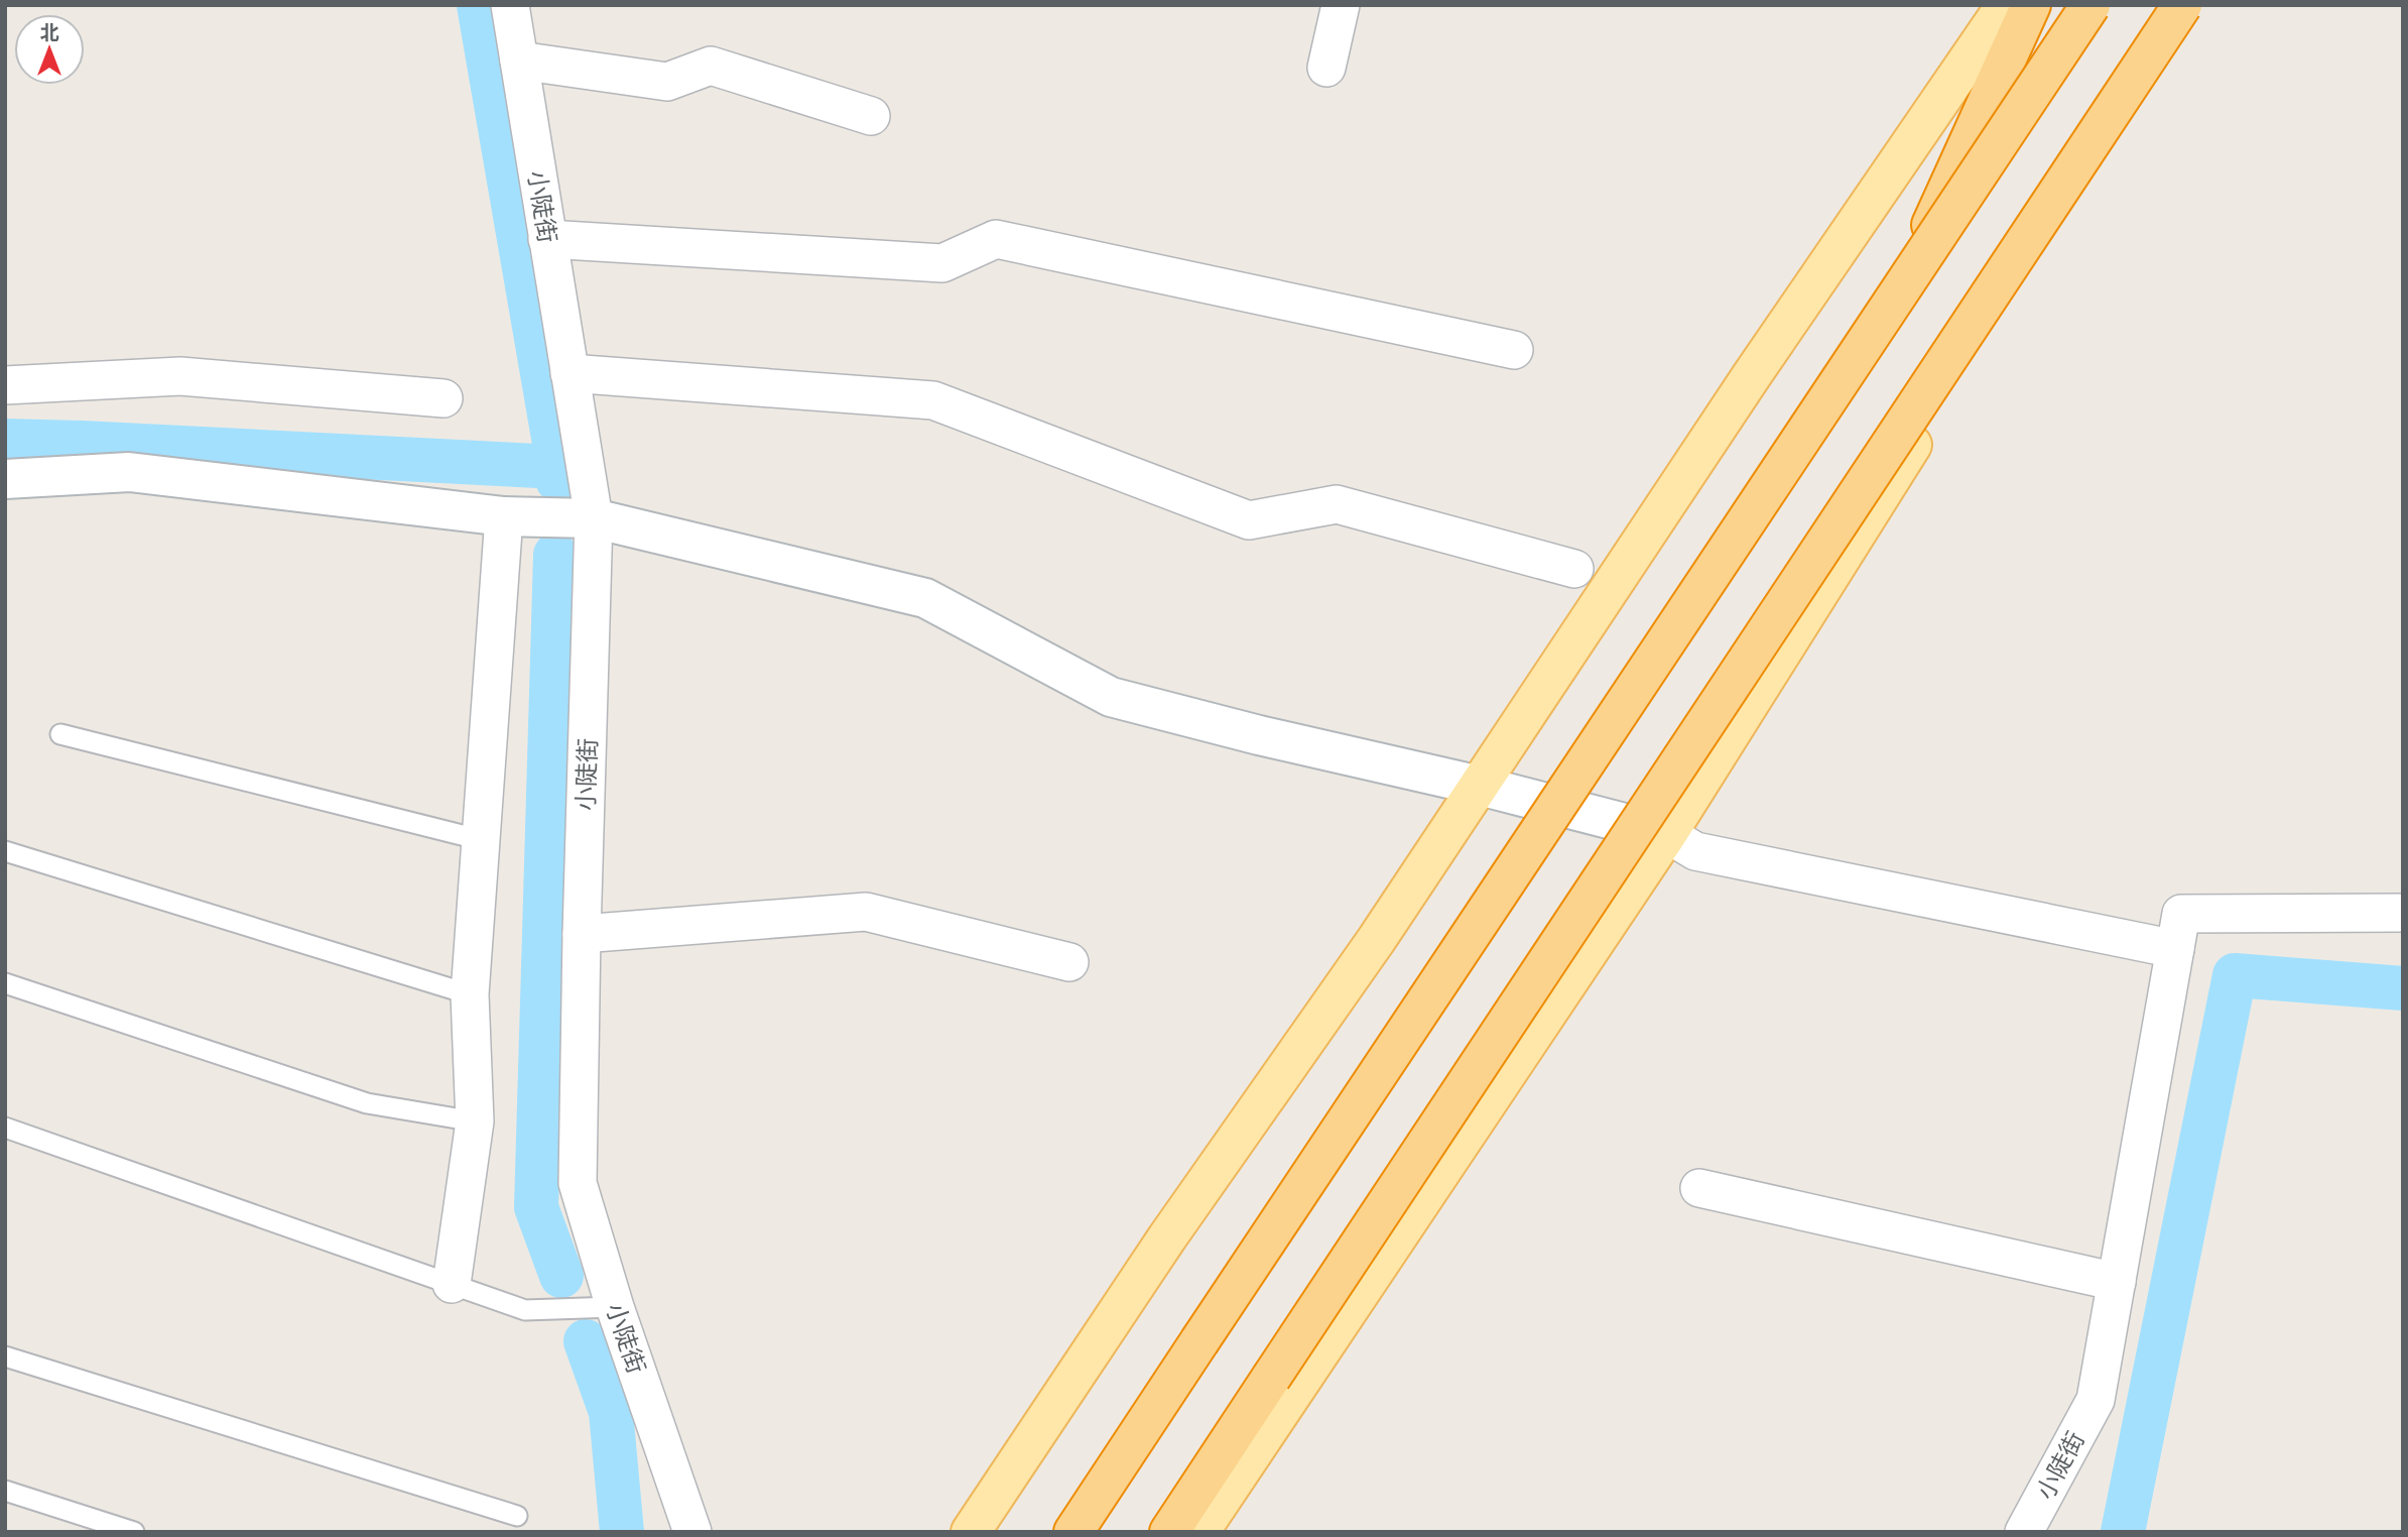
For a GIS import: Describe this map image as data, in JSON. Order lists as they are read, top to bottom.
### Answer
{
  "streets": {
    "street": ["小陡街"]
  },
  "north": "top"
}
